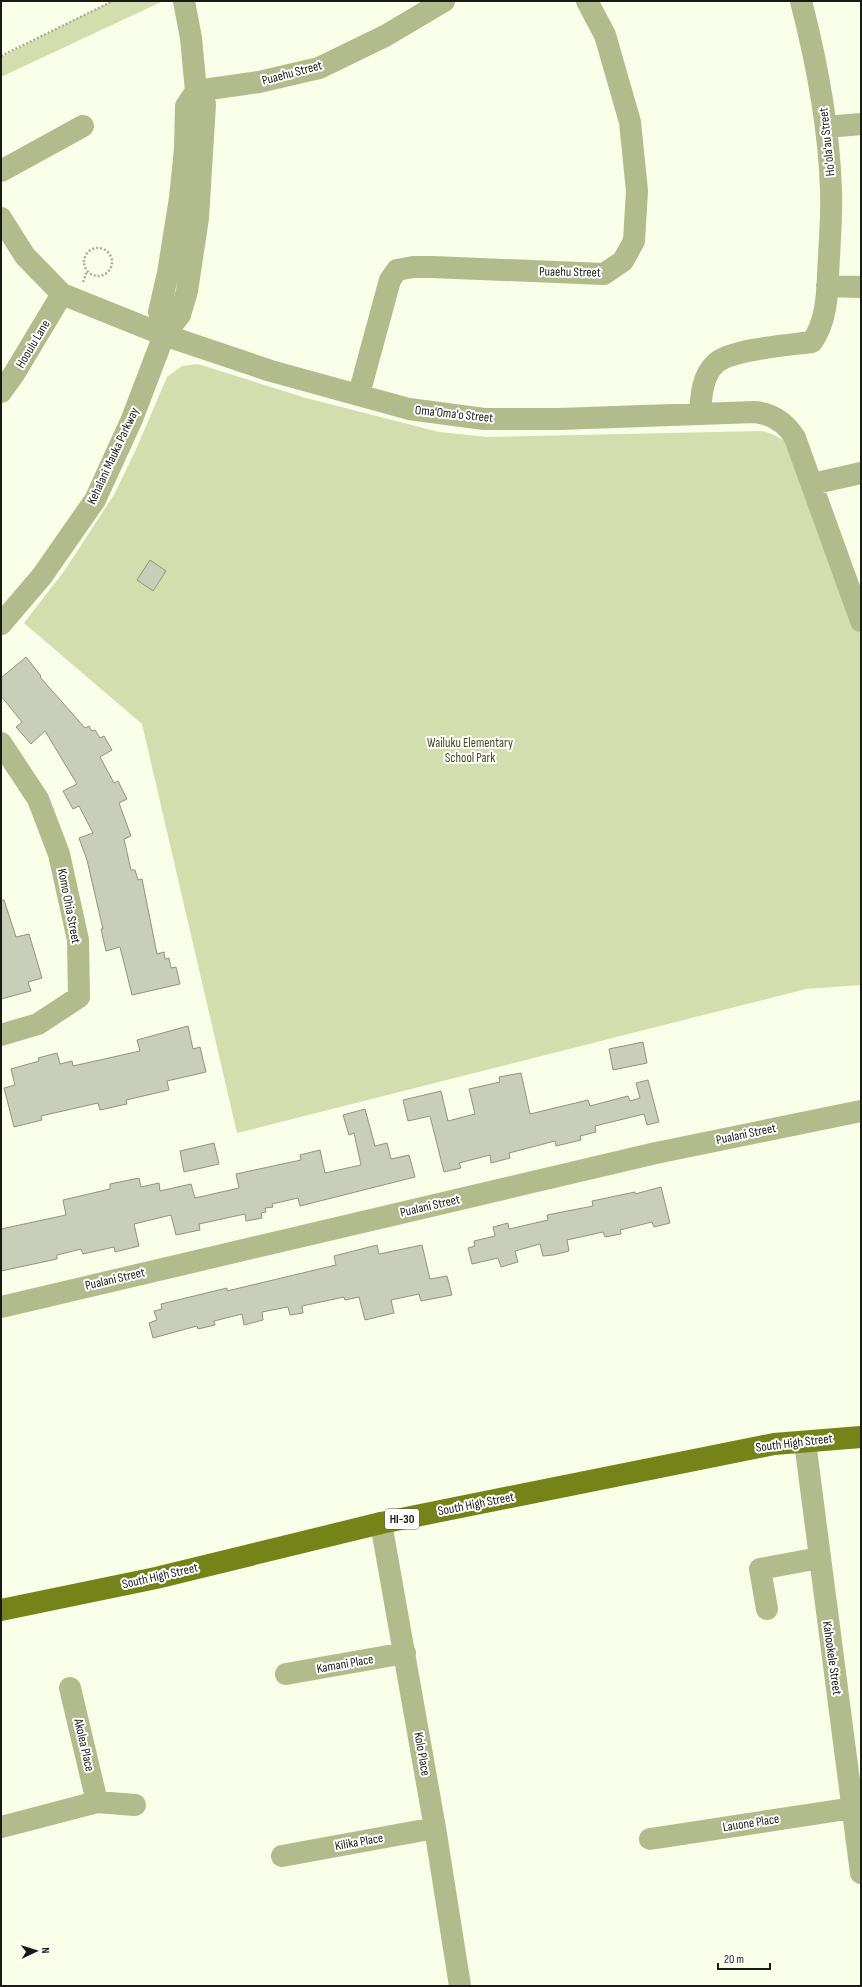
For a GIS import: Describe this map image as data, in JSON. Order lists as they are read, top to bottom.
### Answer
{
  "streets": {
    "main road": ["South High Street", "HI-30"],
    "street": [
      "Puaehu Street",
      "Ho'ola'au Street",
      "Hooulu Lane",
      "Oma'Oma'o Street",
      "Kehalani Mauka Parkway",
      "Komo Ohia Street",
      "Pualani Street",
      "Kahookele Street",
      "Kamani Place",
      "Akolea Place",
      "Kolo Place",
      "Lauone Place",
      "Kilika Place"
    ]
  },
  "crossings": [
    ["Puaehu Street", "Oma'Oma'o Street"],
    ["Puaehu Street", "Kehalani Mauka Parkway"],
    ["Ho'ola'au Street", "Oma'Oma'o Street"],
    ["Hooulu Lane", "Oma'Oma'o Street"],
    ["Oma'Oma'o Street", "Kehalani Mauka Parkway"],
    ["South High Street", "Kahookele Street"],
    ["South High Street", "Kolo Place"],
    ["Kahookele Street", "Lauone Place"],
    ["Kamani Place", "Kolo Place"],
    ["Kolo Place", "Kilika Place"]
  ],
  "parks": ["Wailuku Elementary School Park"],
  "scale_bar": "20 m",
  "north": "right"
}
